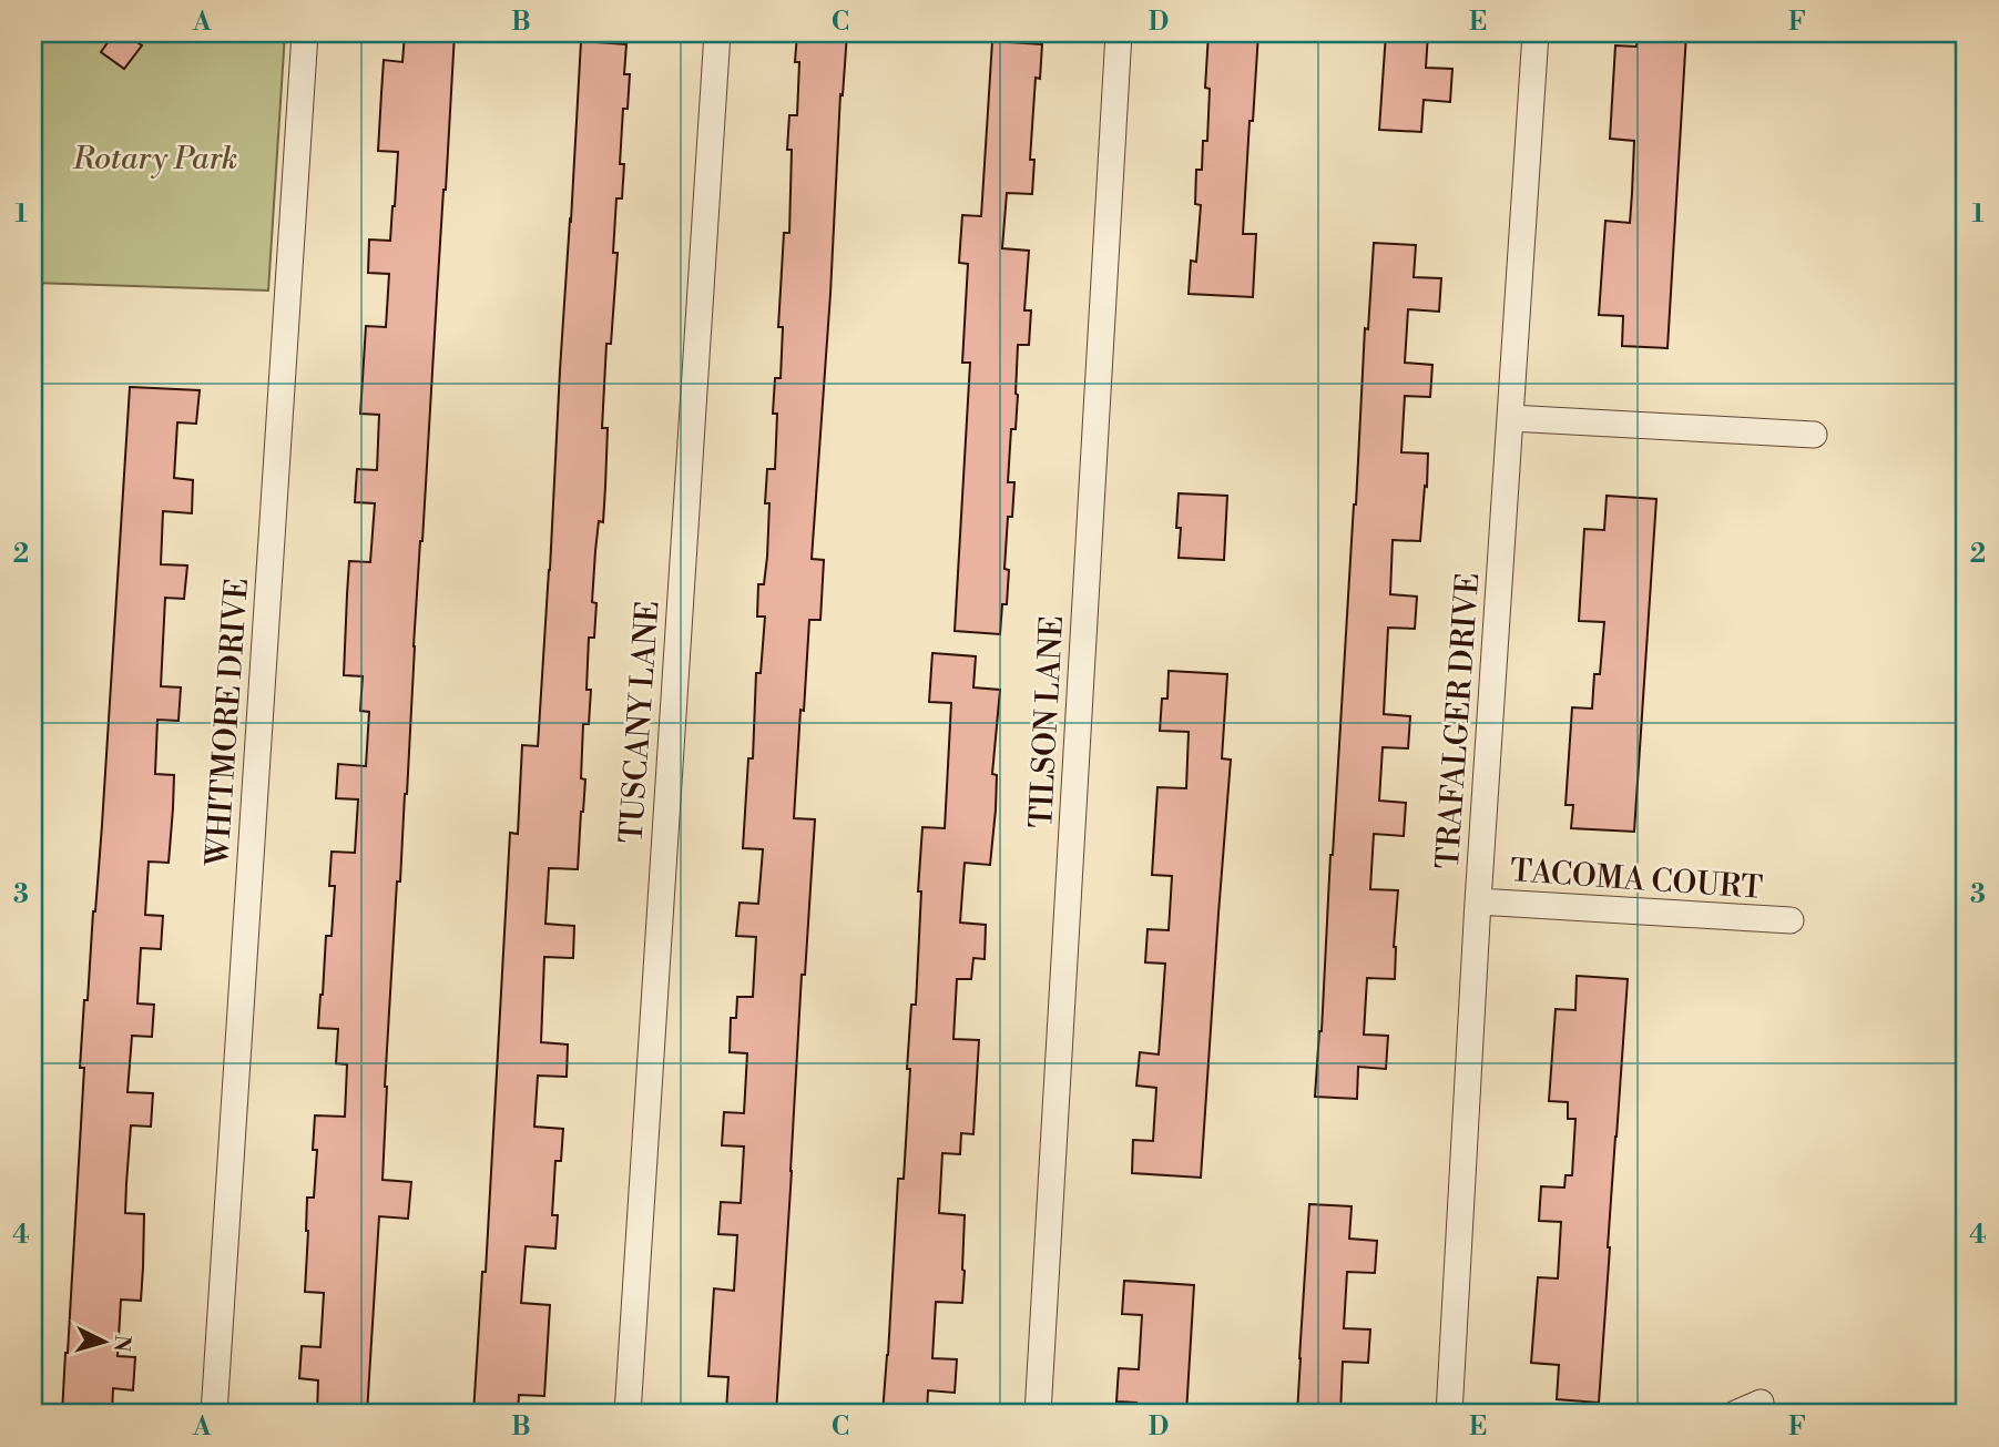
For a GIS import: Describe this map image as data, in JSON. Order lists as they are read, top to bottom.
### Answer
{
  "streets": {
    "street": [
      "TRAFALGER DRIVE",
      "WHITMORE DRIVE",
      "TUSCANY LANE",
      "TILSON LANE",
      "TACOMA COURT"
    ]
  },
  "crossings": [
    ["TRAFALGER DRIVE", "TACOMA COURT"]
  ],
  "parks": ["Rotary Park"],
  "north": "right",
  "grid": {
    "columns": [
      "A",
      "B",
      "C",
      "D",
      "E",
      "F"
    ],
    "rows": [
      "1",
      "2",
      "3",
      "4"
    ]
  }
}
